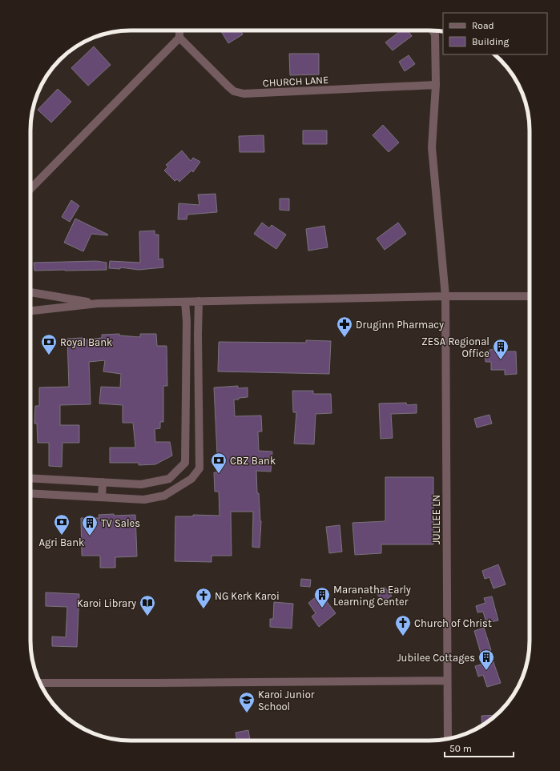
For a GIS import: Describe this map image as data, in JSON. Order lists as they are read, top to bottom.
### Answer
{
  "streets": {
    "street": ["CHURCH LANE", "JULILEE LN"]
  },
  "crossings": [
    ["CHURCH LANE", "JULILEE LN"]
  ],
  "places": {
    "pharmacy": ["Druginn Pharmacy"],
    "bank": ["Royal Bank", "CBZ Bank", "Agri Bank"],
    "building": [
      "ZESA Regional Office",
      "TV Sales",
      "Maranatha Early Learning Center",
      "Jubilee Cottages"
    ],
    "church": ["NG Kerk Karoi", "Church of Christ"],
    "library": ["Karoi Library"],
    "school or university": ["Karoi Junior School"]
  },
  "legend": ["Road", "Building"],
  "scale_bar": "50 m"
}
